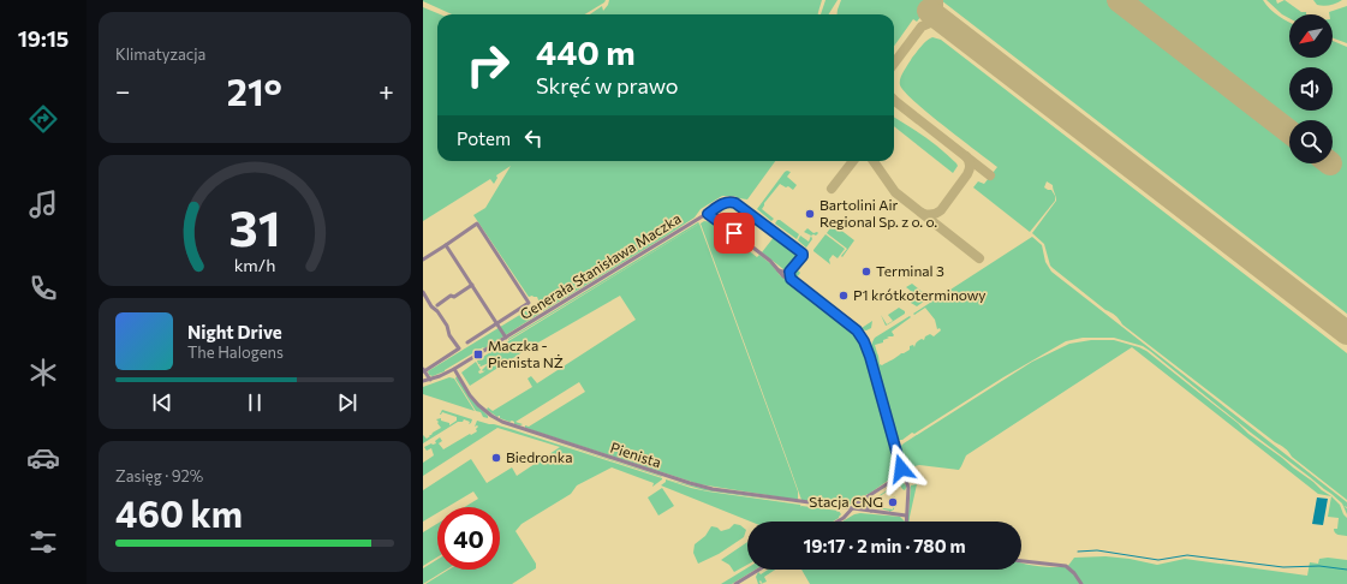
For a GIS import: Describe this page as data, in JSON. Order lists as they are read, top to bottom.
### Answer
{
  "streets": {
    "street": ["Generała Stanisława Maczka", "Pienista"]
  },
  "crossings": [
    ["Generała Stanisława Maczka", "Pienista"]
  ],
  "places": {
    "other": [
      "Bartolini Air Regional Sp. z o. o.",
      "Terminal 3",
      "P1 krótkoterminowy",
      "Biedronka",
      "Stacja CNG"
    ],
    "transit": ["Maczka - Pienista NŻ"]
  },
  "north": "bottom left",
  "page": {
    "tabs": "19:15",
    "tile": [
      "Klimatyzacja",
      ["Zasięg · 92%", "460 km"]
    ],
    "turn": ["440 m", "Skręć w prawo"],
    "heat": ["−", "21°", "+"],
    "then": "Potem",
    "song": ["Night Drive", "The Halogens"],
    "limit": "40",
    "trip": "19:17 · 2 min · 780 m",
    "gauge": ["31", "km/h"]
  }
}
